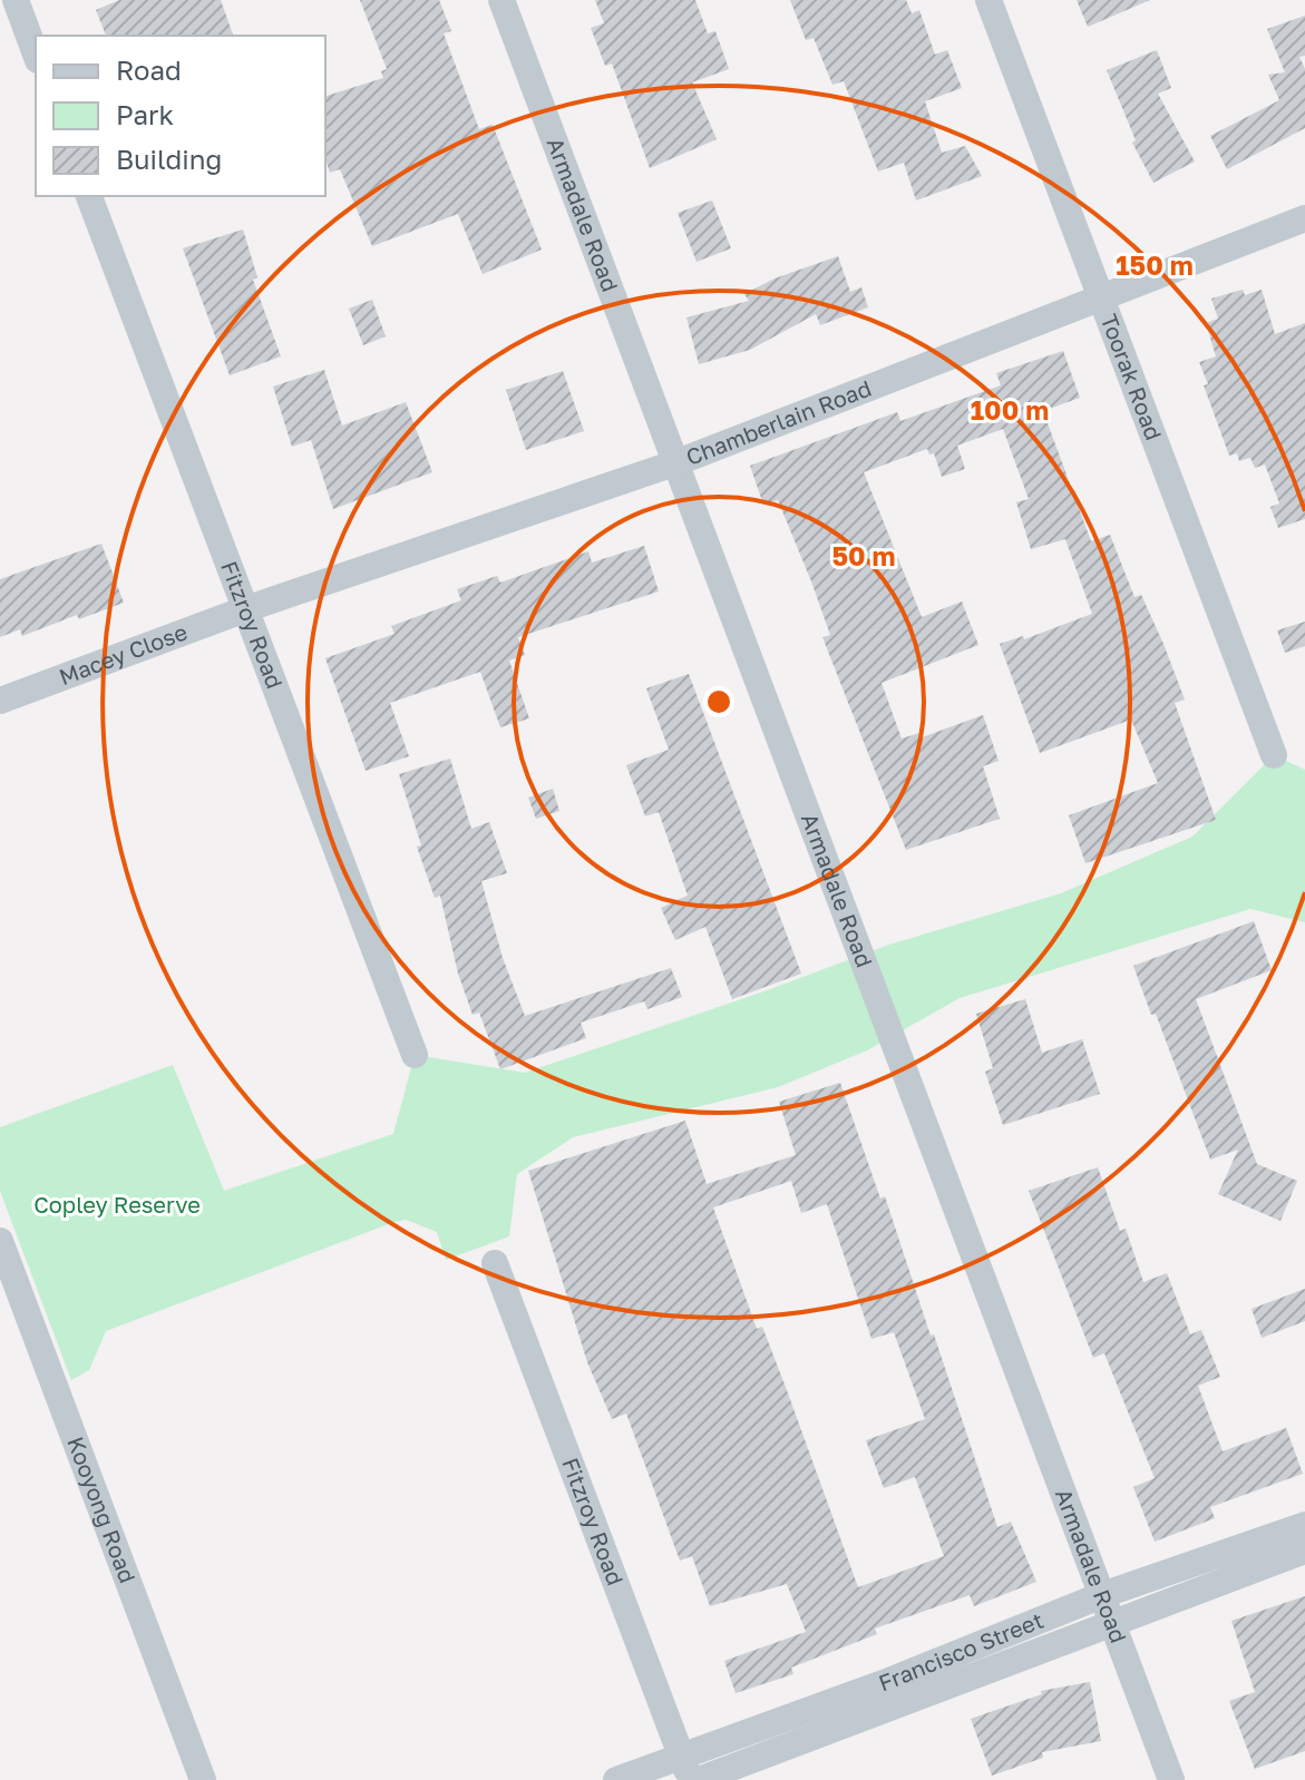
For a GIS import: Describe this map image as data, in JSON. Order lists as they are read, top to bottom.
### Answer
{
  "streets": {
    "street": [
      "Armadale Road",
      "Toorak Road",
      "Chamberlain Road",
      "Fitzroy Road",
      "Macey Close",
      "Kooyong Road",
      "Francisco Street"
    ]
  },
  "crossings": [
    ["Armadale Road", "Chamberlain Road"],
    ["Armadale Road", "Francisco Street"],
    ["Toorak Road", "Chamberlain Road"],
    ["Chamberlain Road", "Fitzroy Road"],
    ["Chamberlain Road", "Macey Close"],
    ["Fitzroy Road", "Macey Close"],
    ["Fitzroy Road", "Francisco Street"]
  ],
  "parks": ["Copley Reserve"],
  "legend": ["Road", "Park", "Building"],
  "rings": ["150 m", "100 m", "50 m"]
}
